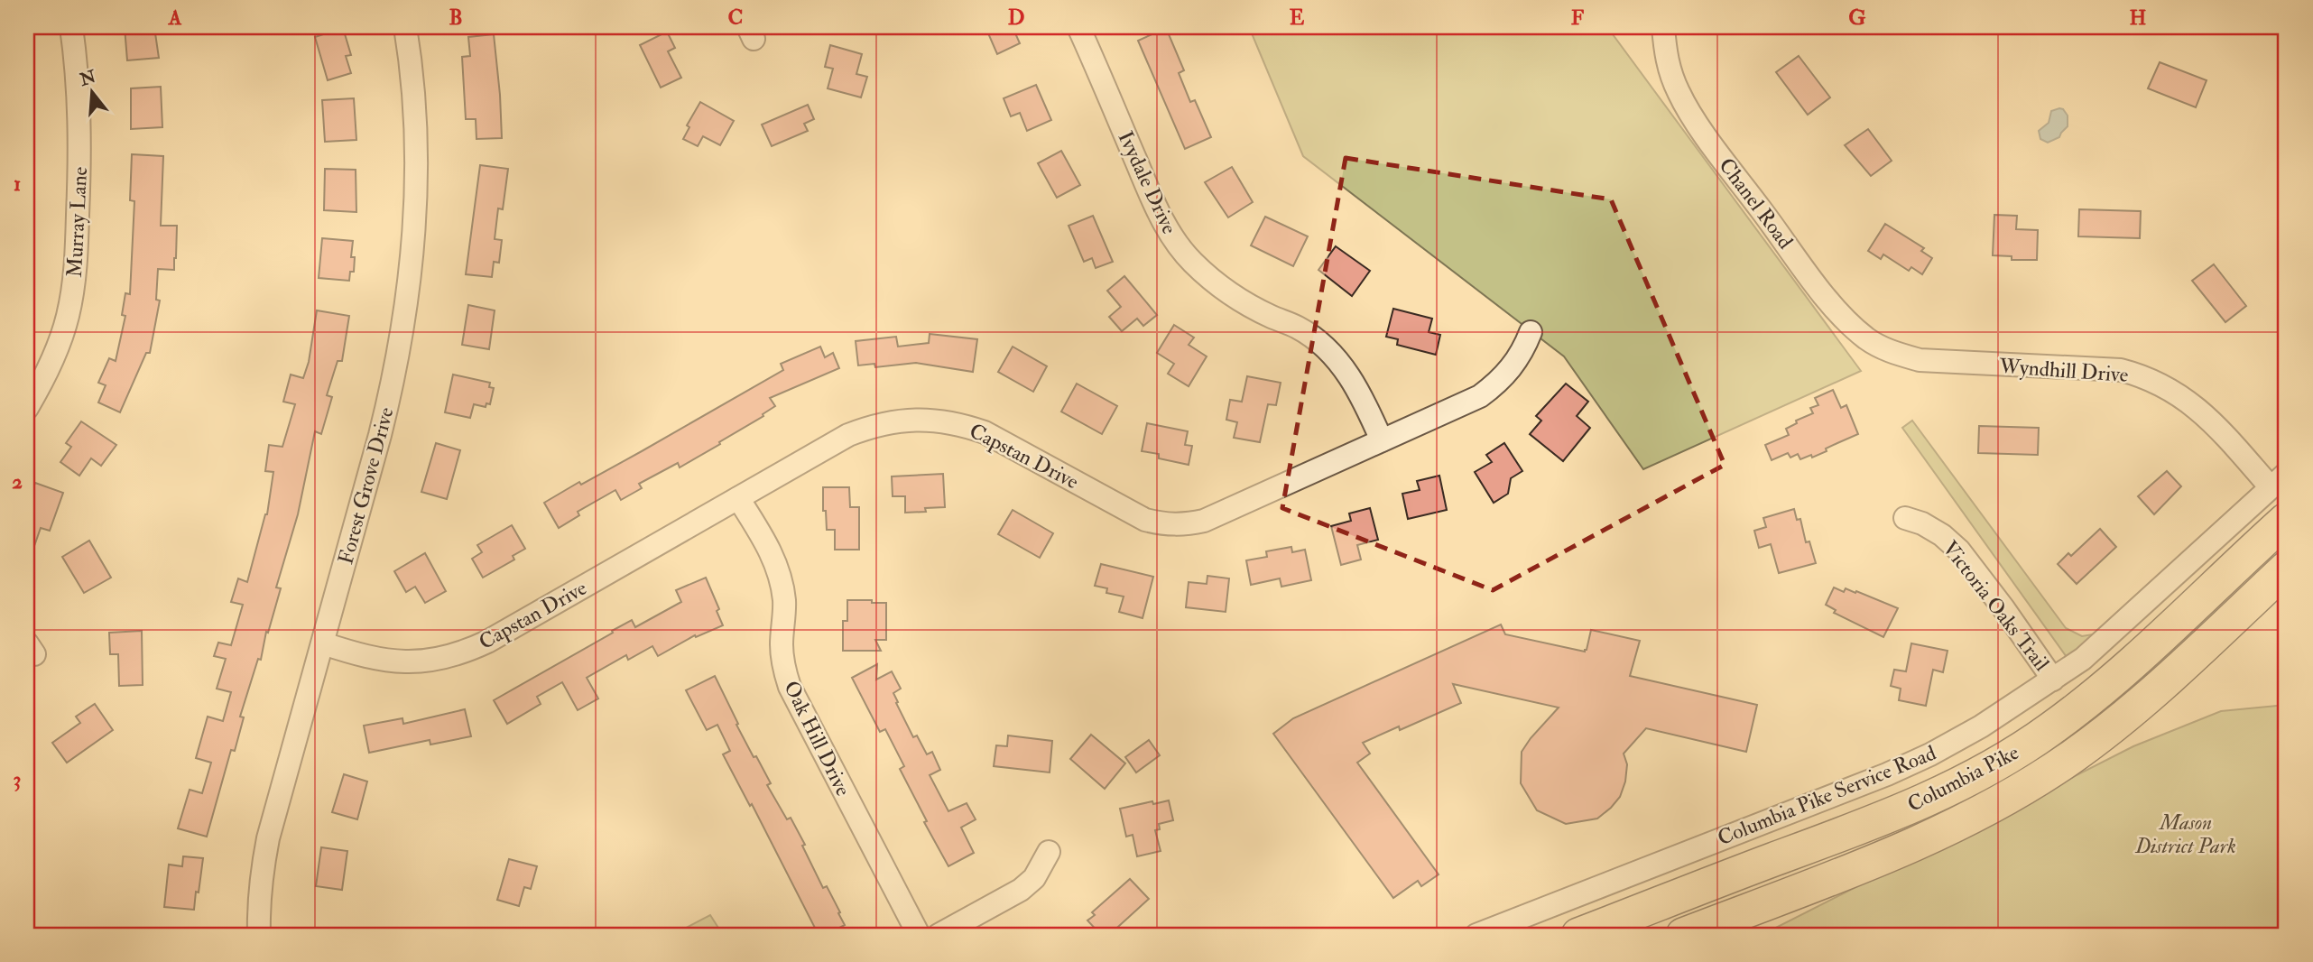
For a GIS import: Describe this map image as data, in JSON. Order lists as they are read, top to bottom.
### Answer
{
  "streets": {
    "main road": ["Columbia Pike"],
    "street": [
      "Ivydale Drive",
      "Chanel Road",
      "Murray Lane",
      "Wyndhill Drive",
      "Capstan Drive",
      "Forest Grove Drive",
      "Victoria Oaks Trail",
      "Oak Hill Drive",
      "Columbia Pike Service Road"
    ]
  },
  "crossings": [
    ["Ivydale Drive", "Capstan Drive"],
    ["Chanel Road", "Wyndhill Drive"],
    ["Wyndhill Drive", "Columbia Pike Service Road"],
    ["Capstan Drive", "Forest Grove Drive"],
    ["Capstan Drive", "Oak Hill Drive"],
    ["Victoria Oaks Trail", "Columbia Pike Service Road"]
  ],
  "parks": ["Mason District Park"],
  "north": "top",
  "grid": {
    "columns": [
      "A",
      "B",
      "C",
      "D",
      "E",
      "F",
      "G",
      "H"
    ],
    "rows": ["1", "2", "3"]
  }
}
